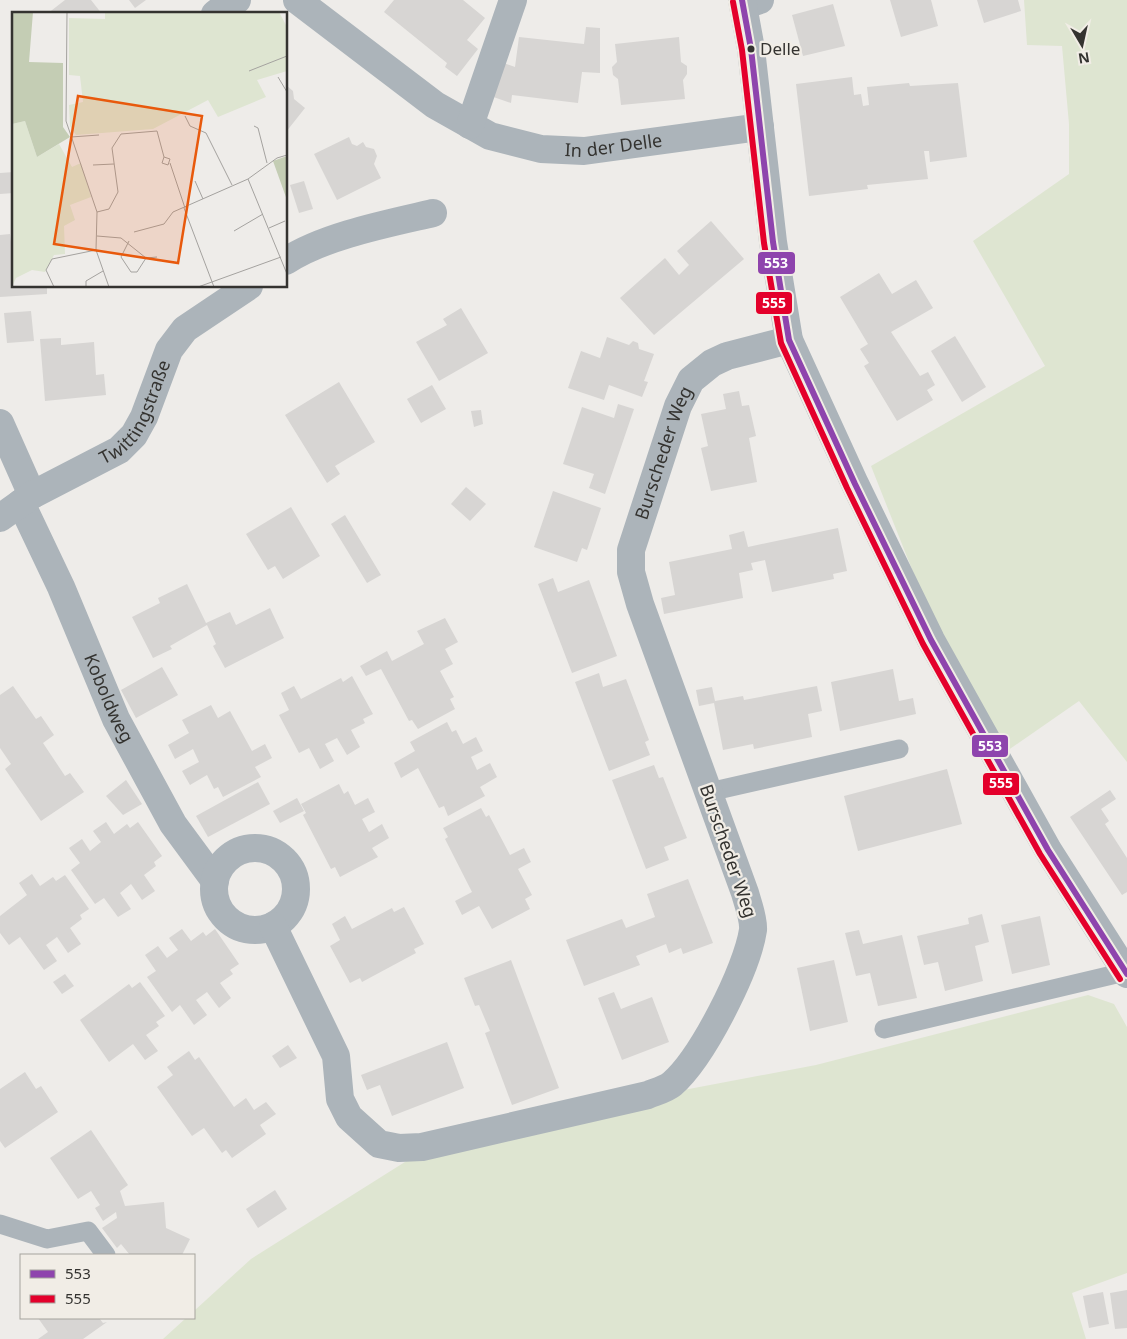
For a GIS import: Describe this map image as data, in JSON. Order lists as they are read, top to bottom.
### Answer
{
  "streets": {
    "street": [
      "In der Delle",
      "Twittingstraße",
      "Burscheder Weg",
      "Koboldweg"
    ]
  },
  "crossings": [
    ["Twittingstraße", "Koboldweg"],
    ["Burscheder Weg", "Koboldweg"]
  ],
  "places": ["Delle"],
  "lines": ["transit line 553", "transit line 555"],
  "legend": ["553", "555"],
  "north": "bottom"
}
